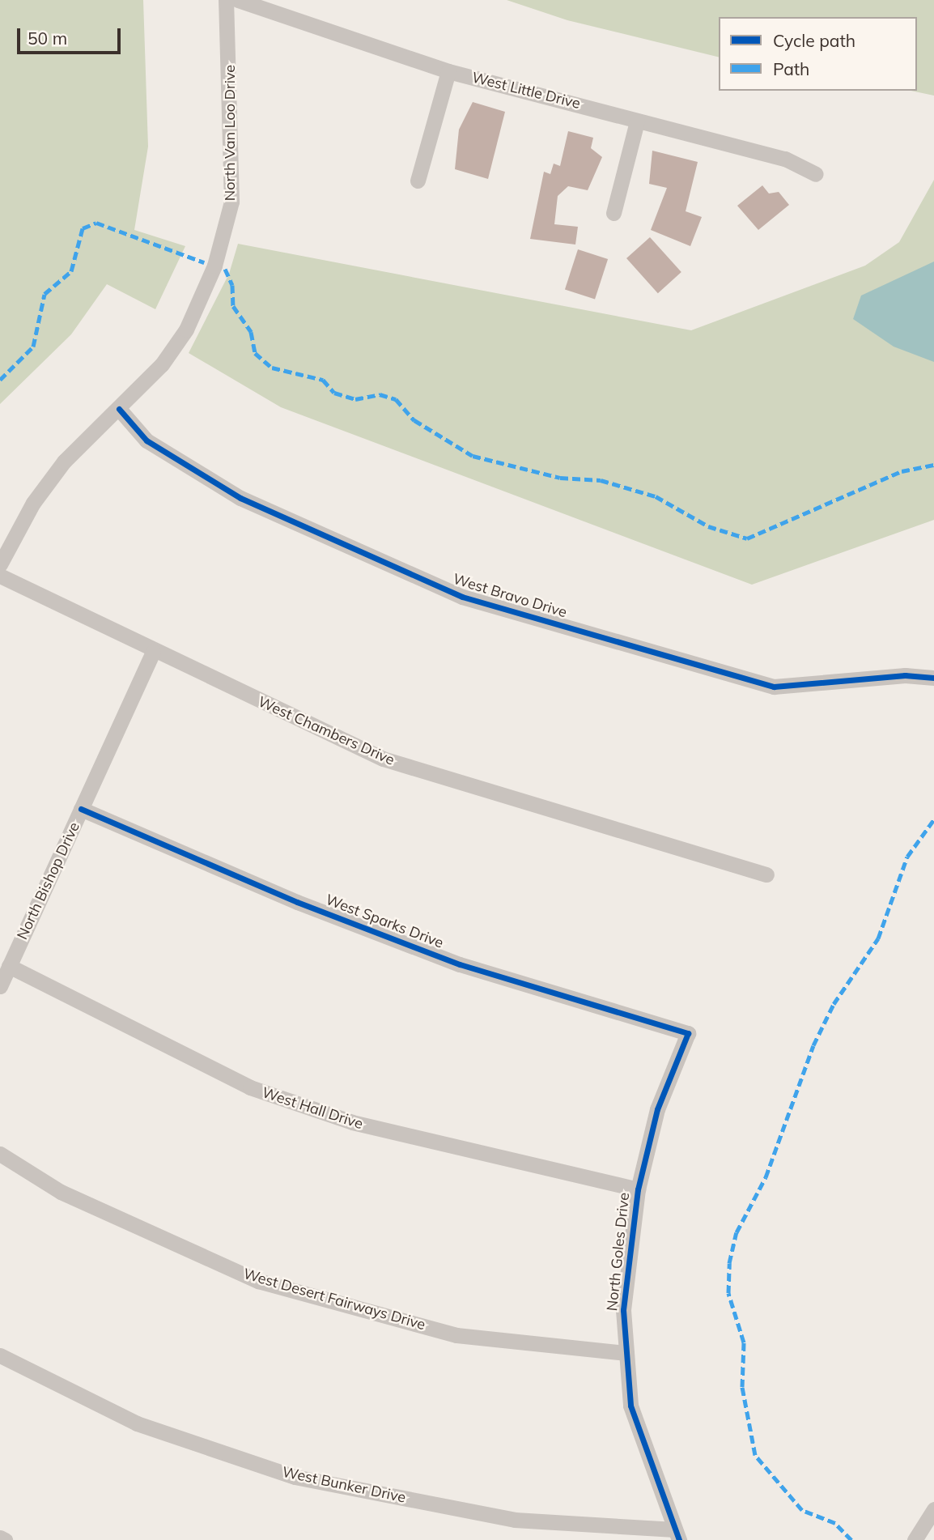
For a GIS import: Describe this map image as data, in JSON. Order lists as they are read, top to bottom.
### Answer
{
  "streets": {
    "street": [
      "West Little Drive",
      "North Van Loo Drive",
      "West Bravo Drive",
      "West Chambers Drive",
      "North Bishop Drive",
      "West Sparks Drive",
      "West Hall Drive",
      "North Goles Drive",
      "West Desert Fairways Drive",
      "West Bunker Drive"
    ]
  },
  "crossings": [
    ["North Van Loo Drive", "West Bravo Drive"],
    ["West Chambers Drive", "North Bishop Drive"],
    ["North Bishop Drive", "West Sparks Drive"],
    ["North Bishop Drive", "West Hall Drive"],
    ["West Sparks Drive", "North Goles Drive"],
    ["West Hall Drive", "North Goles Drive"],
    ["North Goles Drive", "West Desert Fairways Drive"],
    ["North Goles Drive", "West Bunker Drive"]
  ],
  "legend": ["Cycle path", "Path"],
  "scale_bar": "50 m"
}
